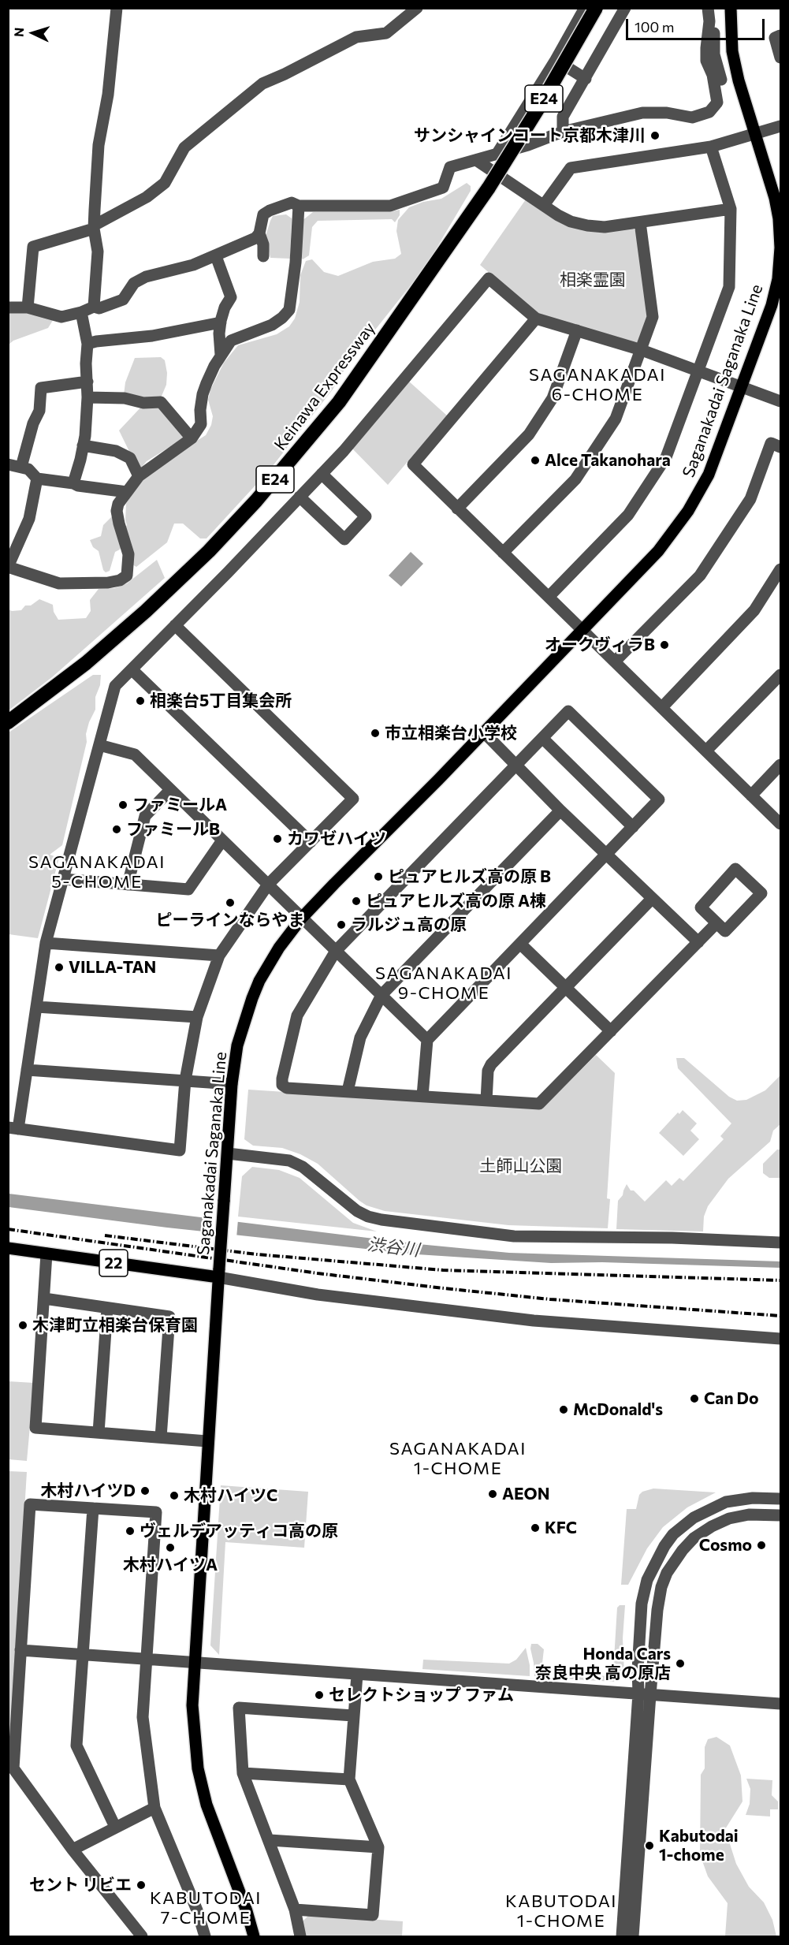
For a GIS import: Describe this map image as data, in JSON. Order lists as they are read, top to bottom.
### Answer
{
  "streets": {
    "highway": ["E24", "Keinawa Expressway"],
    "main road": ["Saganakadai Saganaka Line", "22"]
  },
  "crossings": [
    ["Saganakadai Saganaka Line", "22"]
  ],
  "districts": [
    "SAGANAKADAI 6-CHOME",
    "SAGANAKADAI 5-CHOME",
    "SAGANAKADAI 9-CHOME",
    "SAGANAKADAI 1-CHOME",
    "KABUTODAI 7-CHOME",
    "KABUTODAI 1-CHOME"
  ],
  "water": ["渋谷川"],
  "parks": ["相楽霊園", "土師山公園"],
  "places": [
    "サンシャインコート京都木津川",
    "Alce Takanohara",
    "オークヴィラB",
    "相楽台5丁目集会所",
    "市立相楽台小学校",
    "ファミールA",
    "ファミールB",
    "カワゼハイツ",
    "ピュアヒルズ高の原 B",
    "ピュアヒルズ高の原 A棟",
    "ピーラインならやま",
    "ラルジュ高の原",
    "VILLA-TAN",
    "木津町立相楽台保育園",
    "Can Do",
    "McDonald's",
    "木村ハイツD",
    "AEON",
    "木村ハイツC",
    "KFC",
    "ヴェルデアッティコ高の原",
    "Cosmo",
    "木村ハイツA",
    "Honda Cars 奈良中央 高の原店",
    "セレクトショップ ファム",
    "Kabutodai 1-chome",
    "セント リビエ"
  ],
  "scale_bar": "100 m",
  "north": "left"
}
